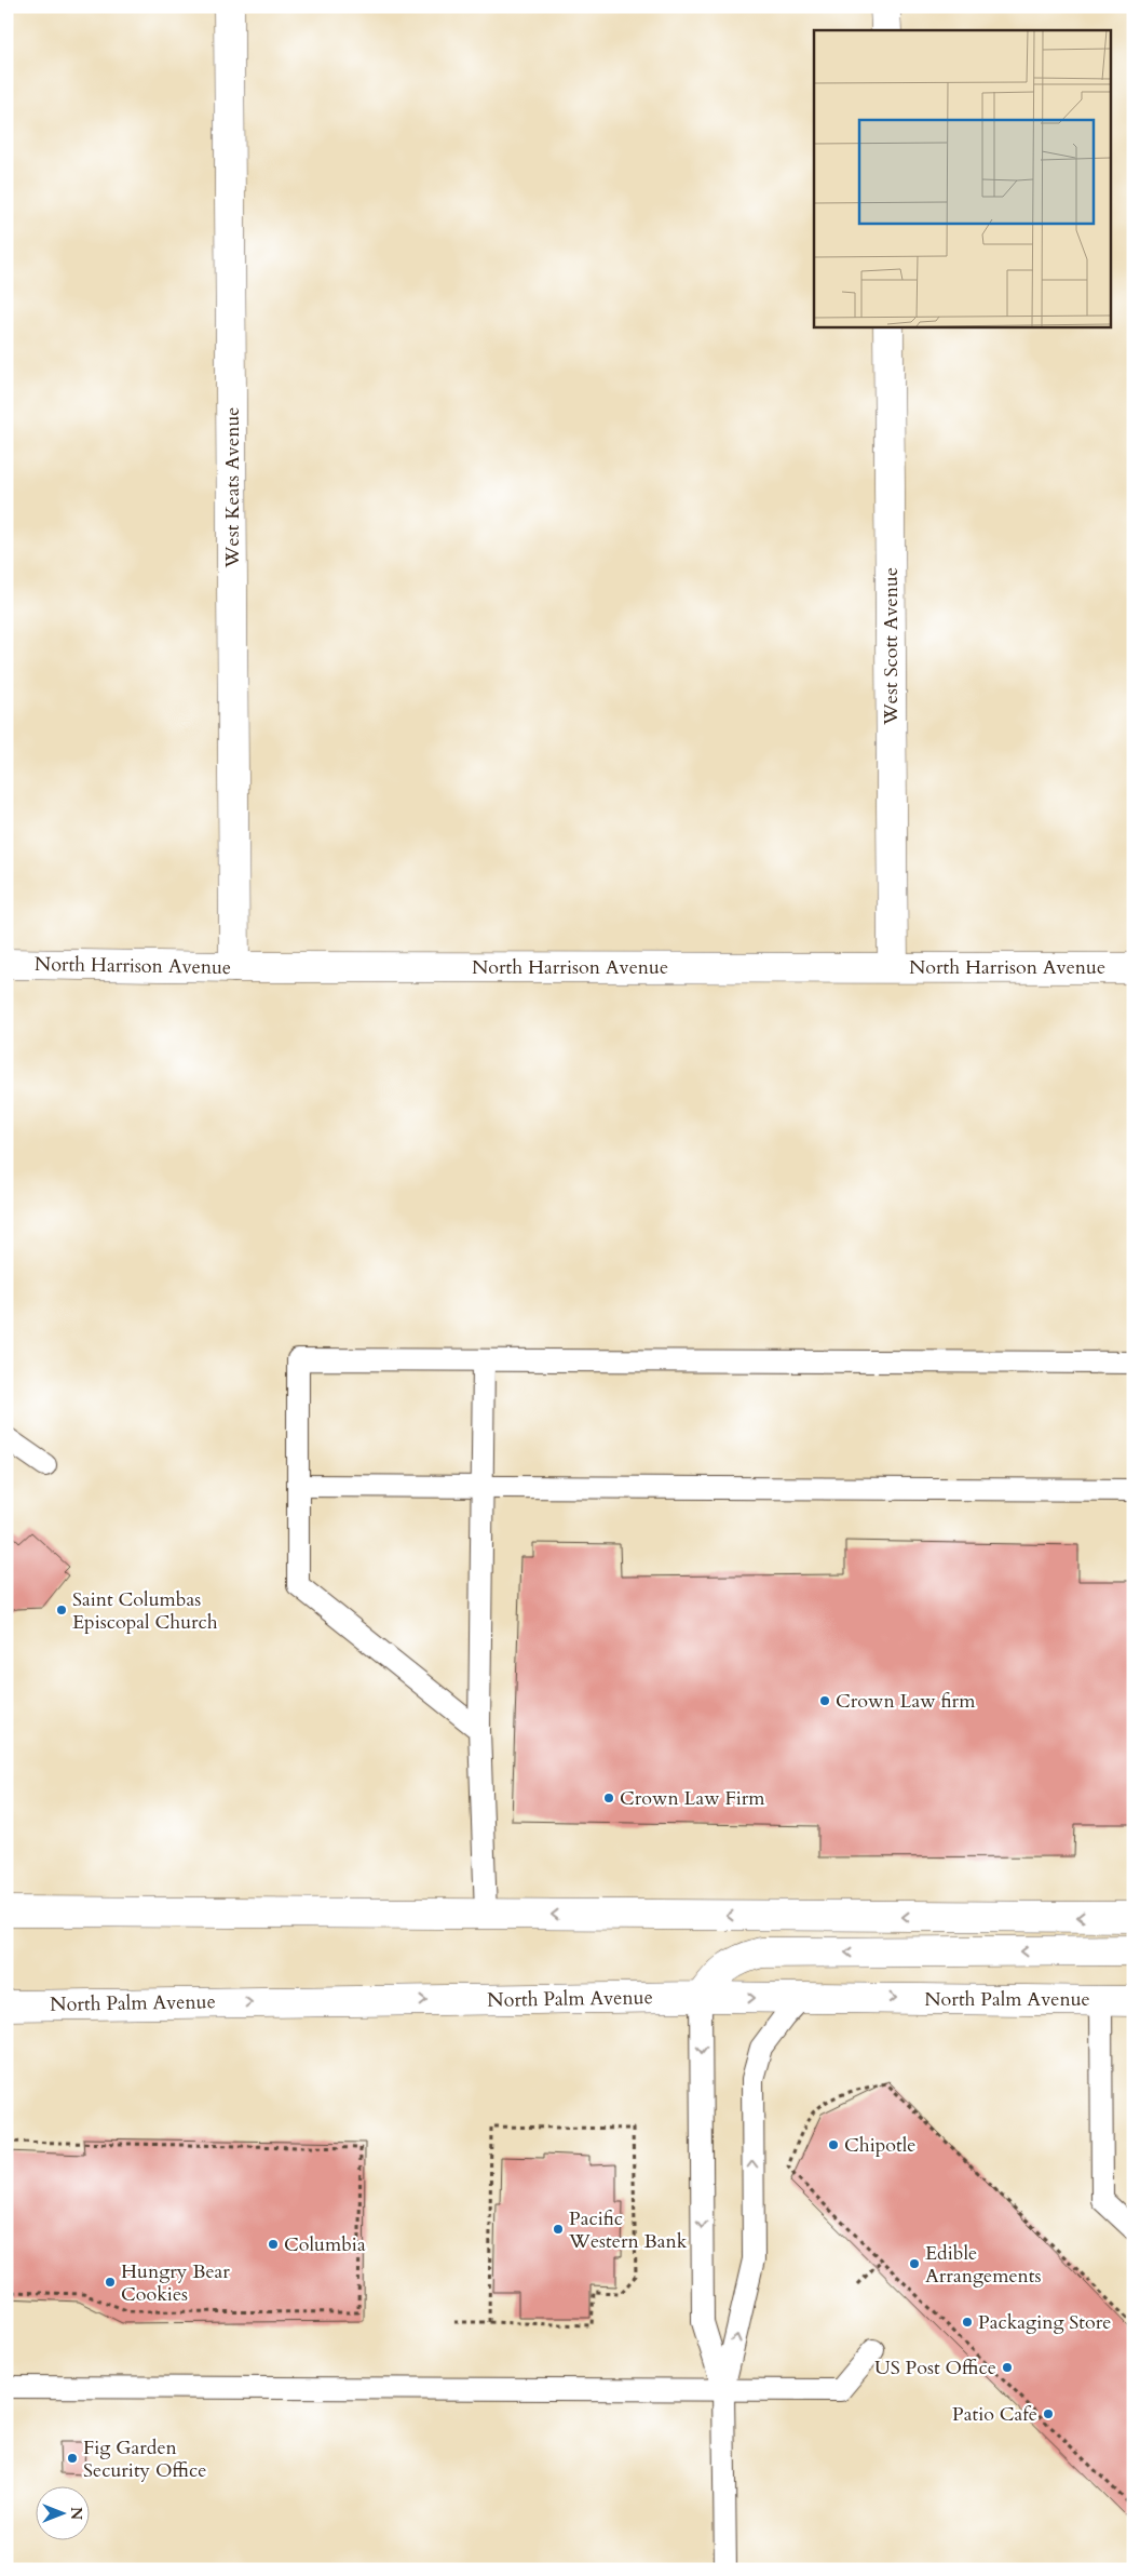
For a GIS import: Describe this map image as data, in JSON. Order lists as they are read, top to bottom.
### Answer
{
  "streets": {
    "street": [
      "West Keats Avenue",
      "West Scott Avenue",
      "North Harrison Avenue",
      "North Palm Avenue"
    ]
  },
  "crossings": [
    ["West Keats Avenue", "North Harrison Avenue"],
    ["West Scott Avenue", "North Harrison Avenue"]
  ],
  "places": [
    "Saint Columbas Episcopal Church",
    "Crown Law firm",
    "Crown Law Firm",
    "Chipotle",
    "Pacific Western Bank",
    "Columbia",
    "Edible Arrangements",
    "Hungry Bear Cookies",
    "Packaging Store",
    "US Post Office",
    "Patio Cafe",
    "Fig Garden Security Office"
  ],
  "north": "right"
}
